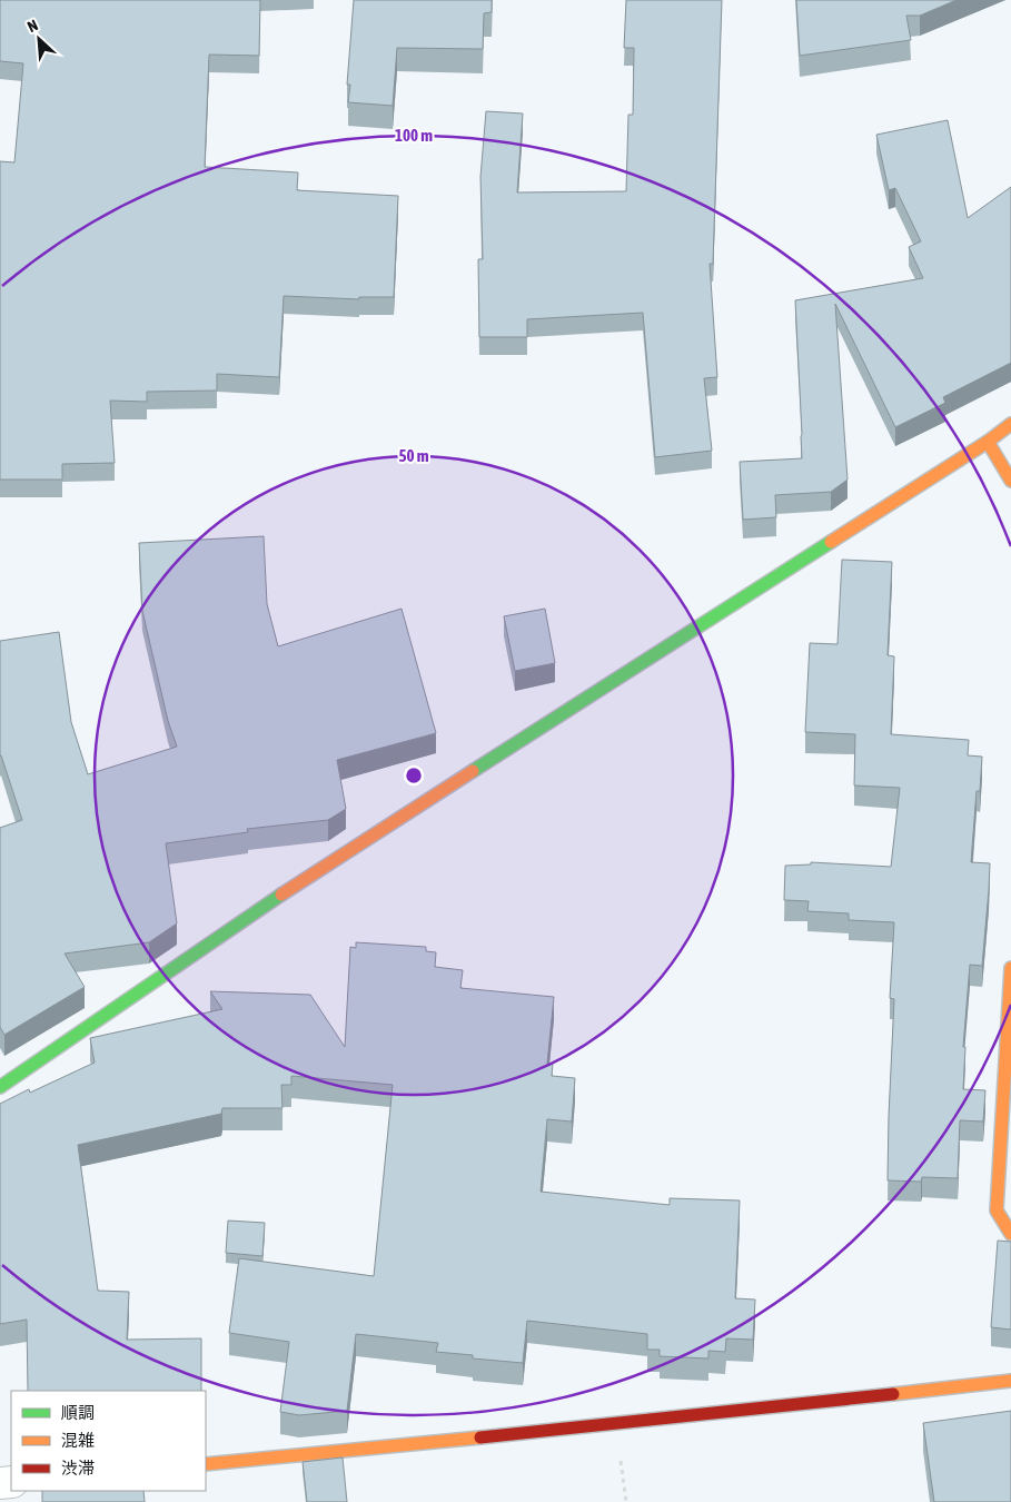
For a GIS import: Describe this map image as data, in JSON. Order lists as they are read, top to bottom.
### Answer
{
  "legend": ["順調", "混雑", "渋滞"],
  "north": "top left",
  "rings": ["100 m", "50 m"]
}
